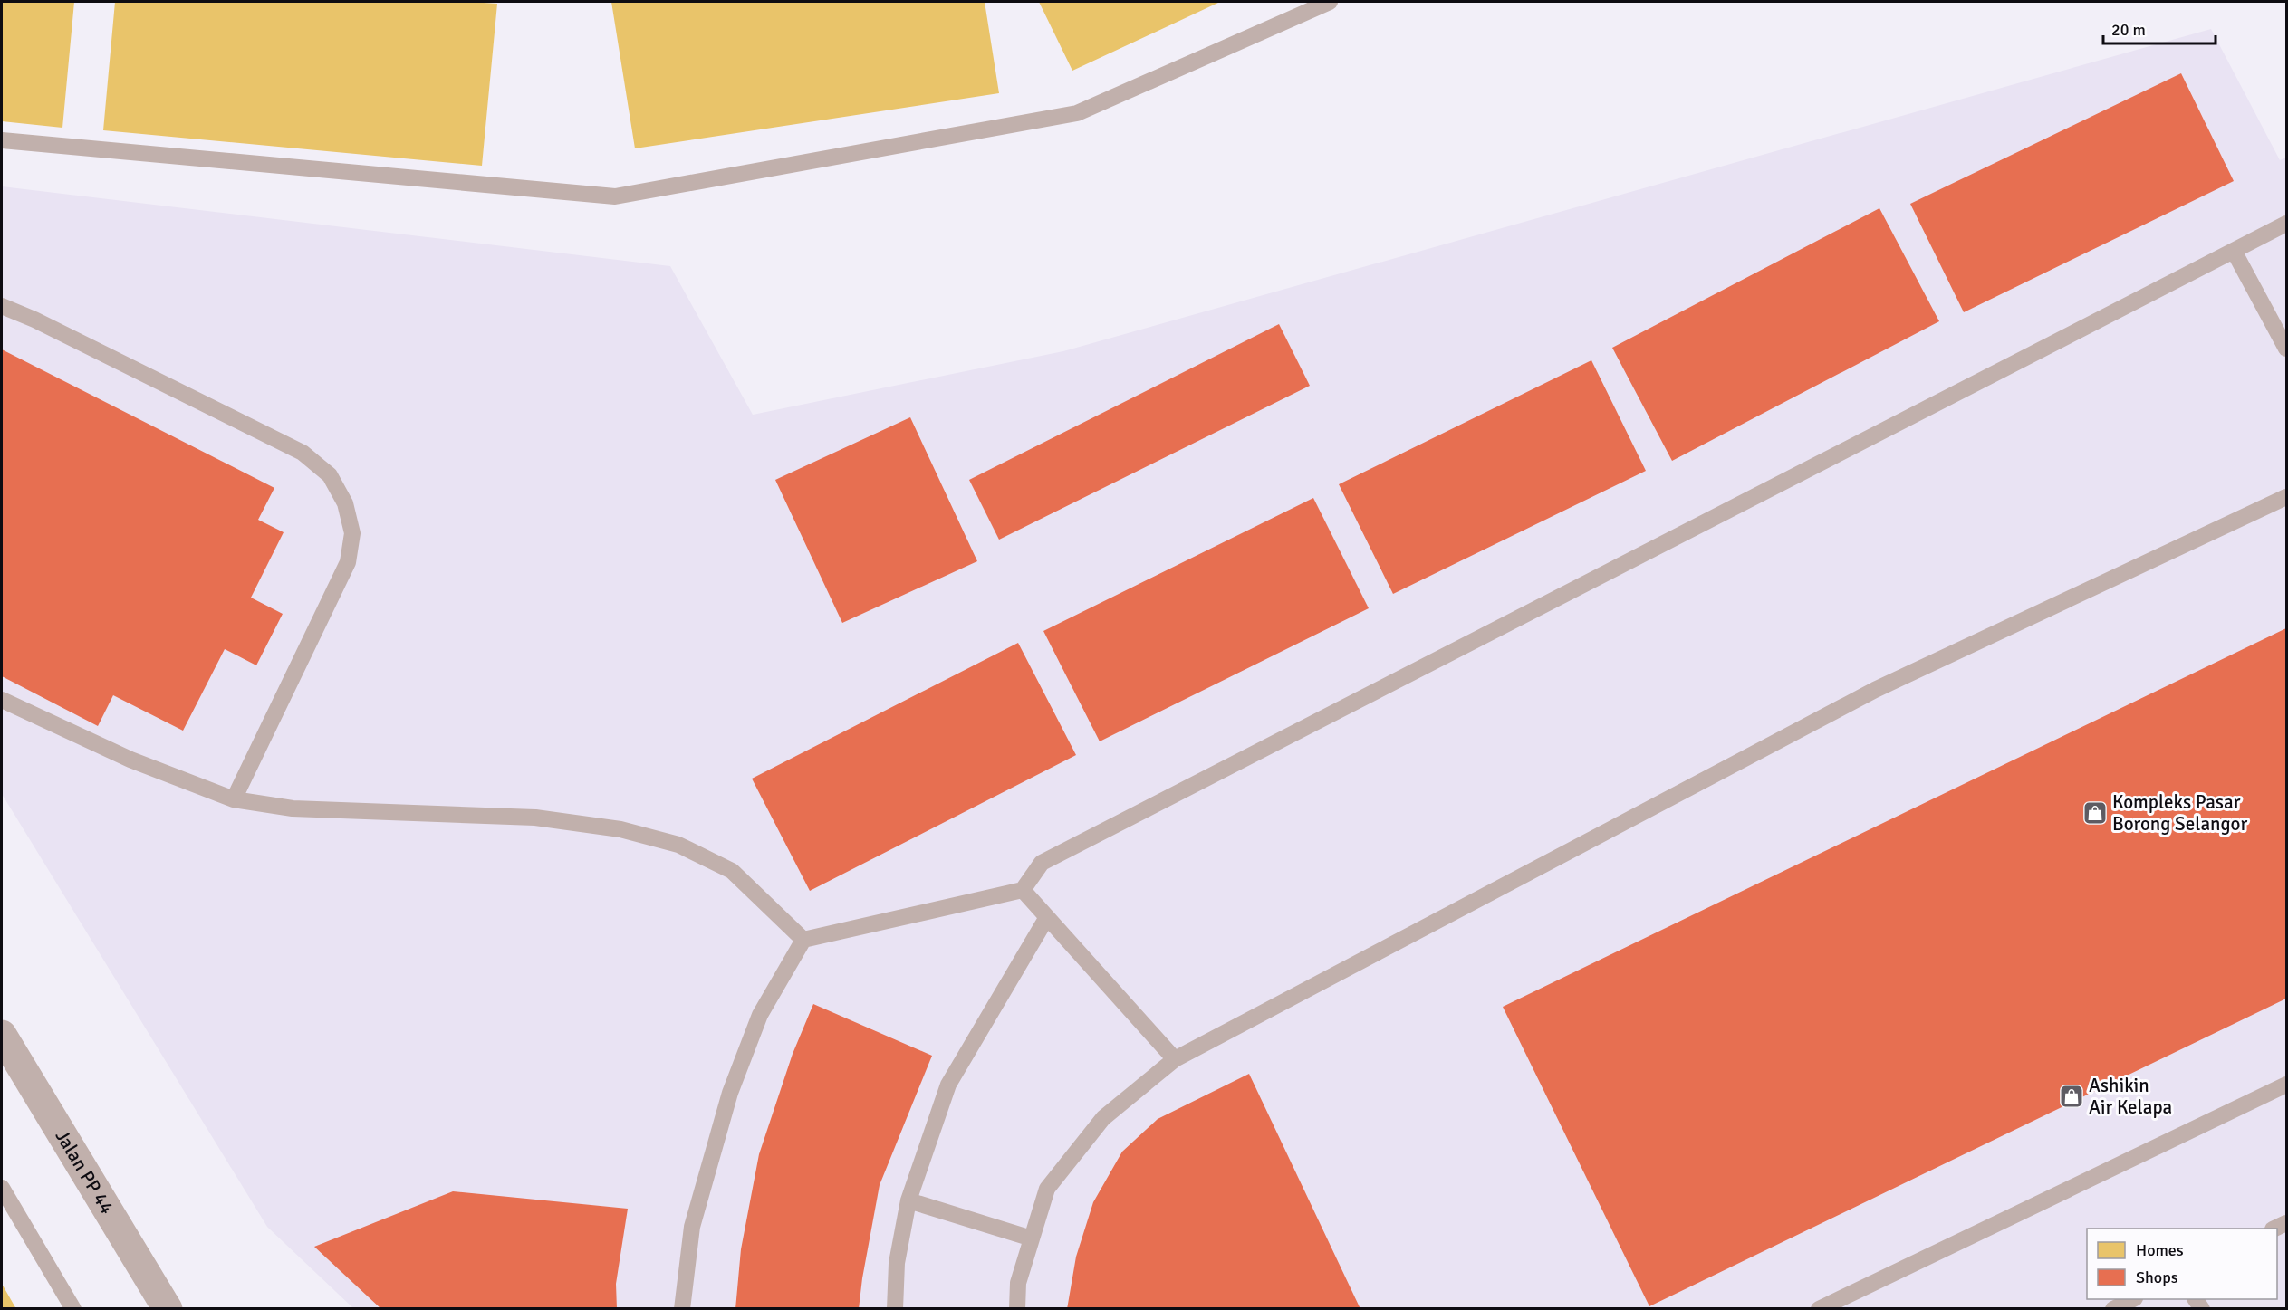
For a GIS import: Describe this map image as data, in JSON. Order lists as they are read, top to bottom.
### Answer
{
  "streets": {
    "street": ["Jalan PP 44"]
  },
  "places": {
    "shop": ["Kompleks Pasar Borong Selangor", "Ashikin Air Kelapa"]
  },
  "legend": ["Homes", "Shops"],
  "scale_bar": "20 m"
}
